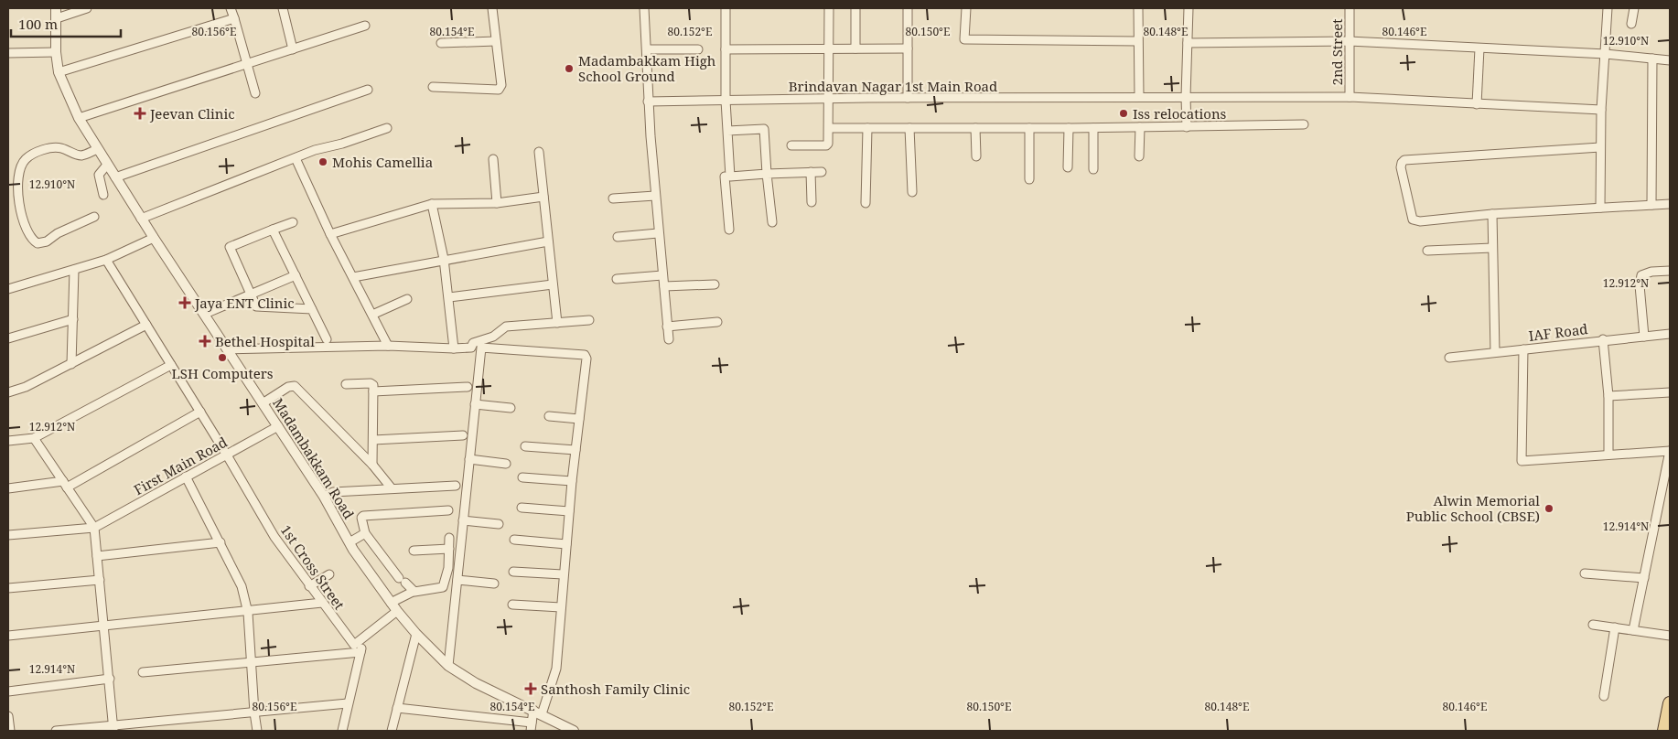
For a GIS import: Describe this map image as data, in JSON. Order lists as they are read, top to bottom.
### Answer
{
  "streets": {
    "street": [
      "2nd Street",
      "Brindavan Nagar 1st Main Road",
      "IAF Road",
      "Madambakkam Road",
      "First Main Road",
      "1st Cross Street"
    ]
  },
  "crossings": [
    ["2nd Street", "Brindavan Nagar 1st Main Road"],
    ["Madambakkam Road", "First Main Road"],
    ["First Main Road", "1st Cross Street"]
  ],
  "places": {
    "other": [
      "Madambakkam High School Ground",
      "Iss relocations",
      "Mohis Camellia",
      "LSH Computers",
      "Alwin Memorial Public School (CBSE)"
    ],
    "health": [
      "Jeevan Clinic",
      "Jaya ENT Clinic",
      "Bethel Hospital",
      "Santhosh Family Clinic"
    ]
  },
  "scale_bar": "100 m",
  "coordinates": [
    "80.156°E",
    "80.154°E",
    "80.152°E",
    "80.150°E",
    "80.148°E",
    "80.146°E",
    "12.910°N",
    "12.912°N",
    "12.914°N"
  ]
}
